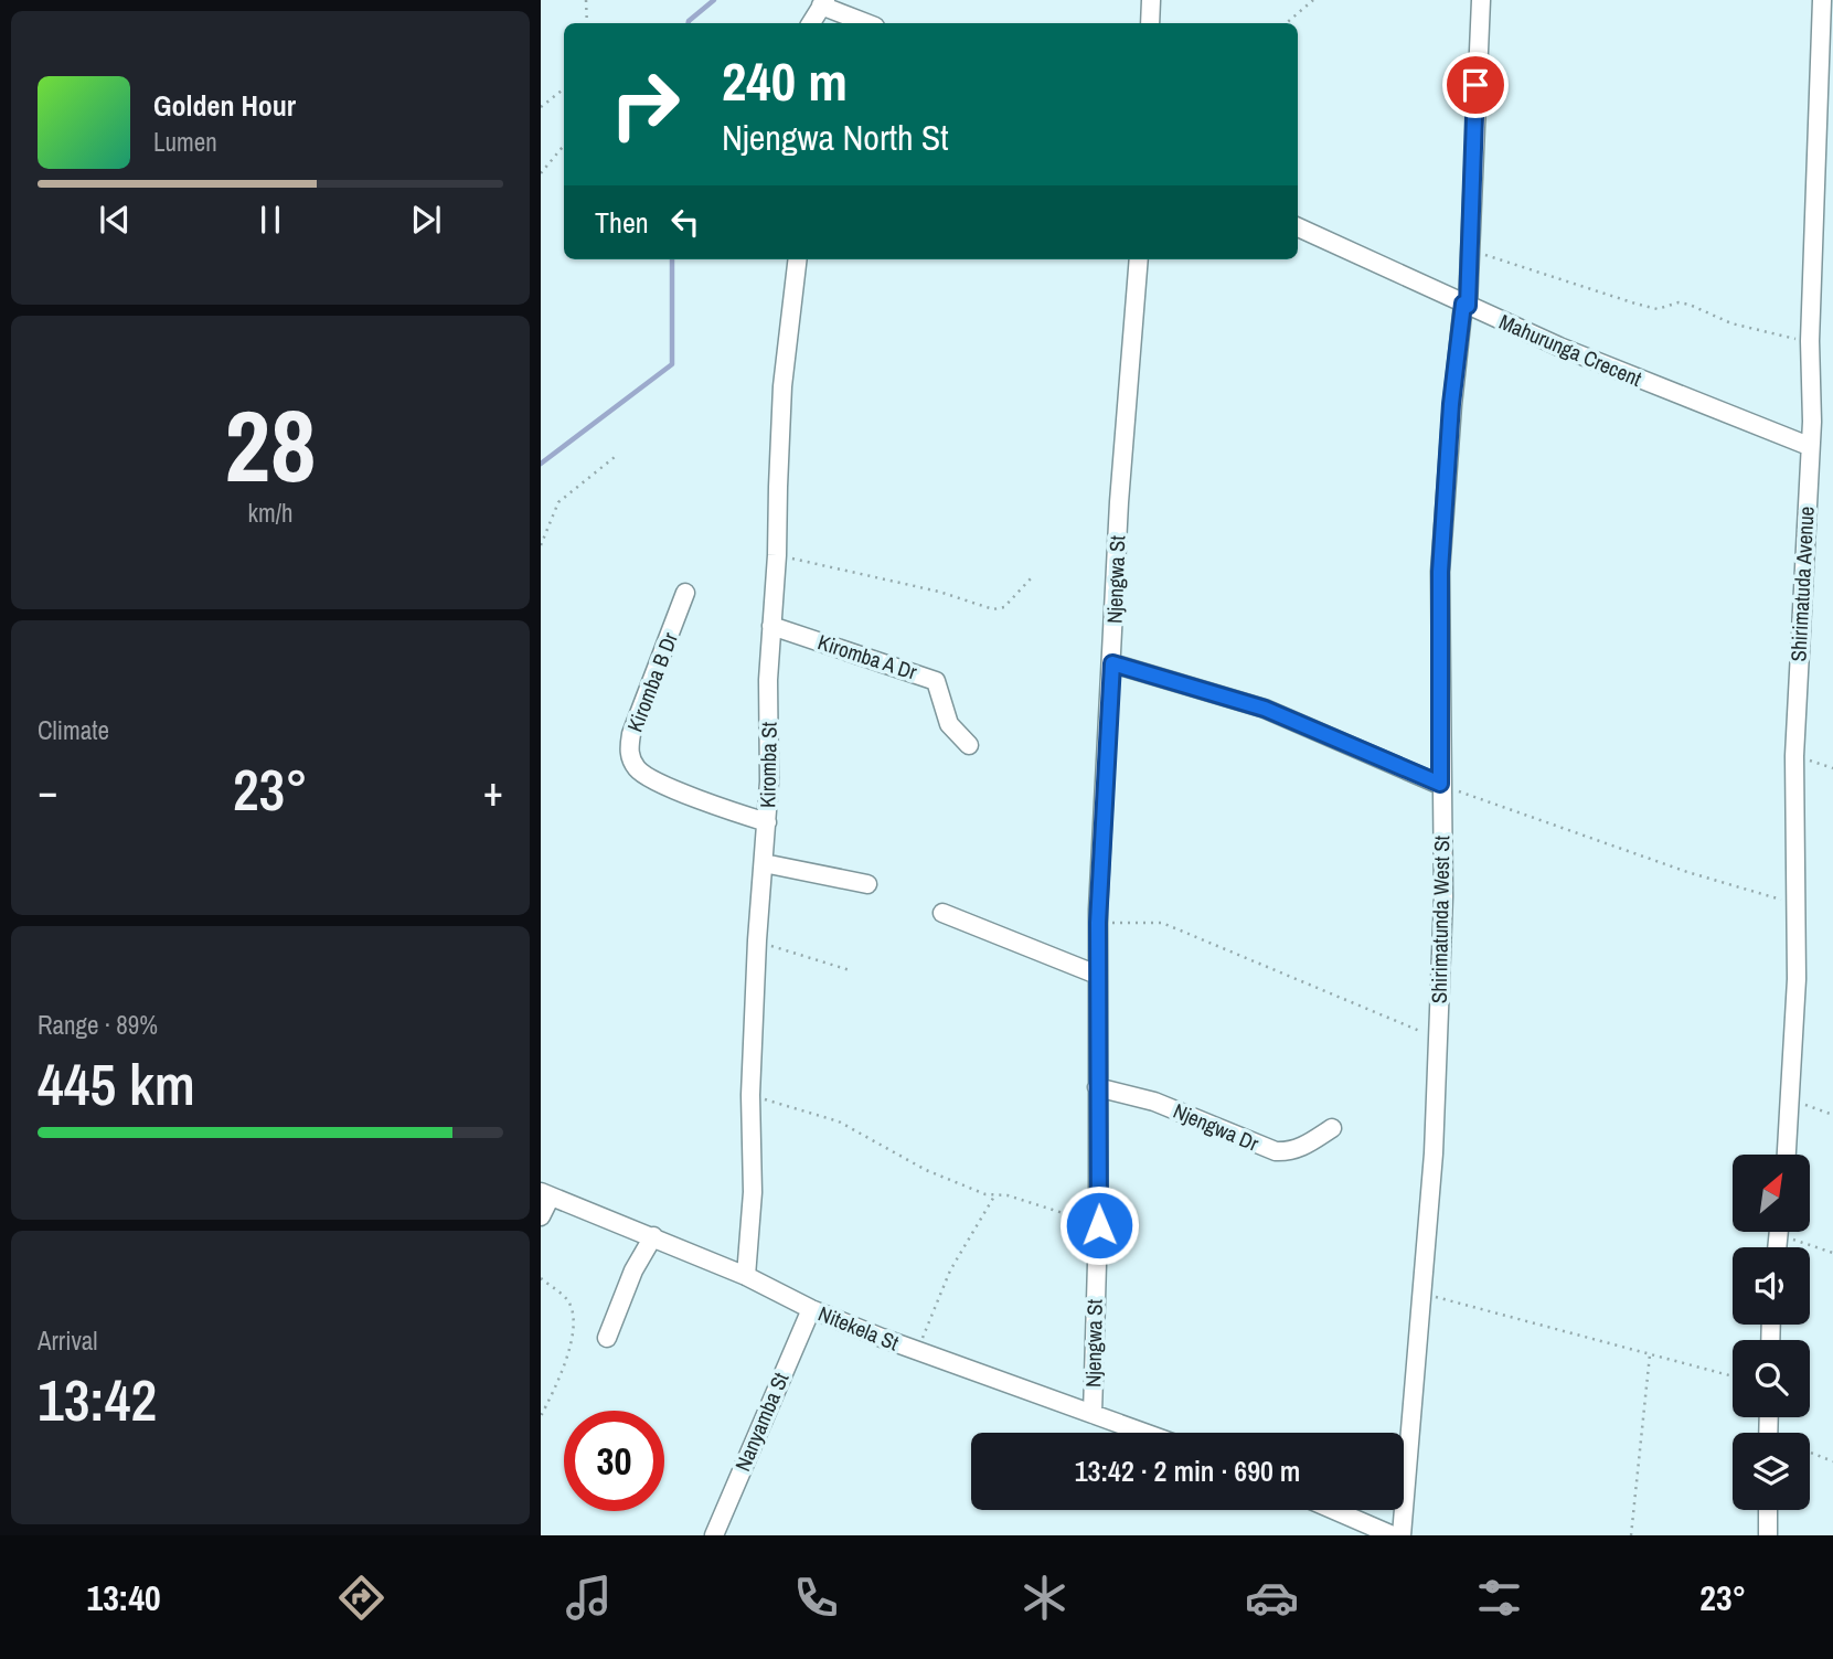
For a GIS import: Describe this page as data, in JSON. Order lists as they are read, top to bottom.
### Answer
{
  "streets": {
    "street": [
      "Mahurunga Crecent",
      "Njengwa St",
      "Shirimatuda Avenue",
      "Kiromba A Dr",
      "Kiromba B Dr",
      "Kiromba St",
      "Shirimatunda West St",
      "Njengwa Dr",
      "Nitekela St",
      "Nanyamba St"
    ]
  },
  "crossings": [
    ["Mahurunga Crecent", "Shirimatuda Avenue"],
    ["Mahurunga Crecent", "Shirimatunda West St"],
    ["Njengwa St", "Njengwa Dr"],
    ["Njengwa St", "Nitekela St"],
    ["Kiromba A Dr", "Kiromba St"],
    ["Kiromba B Dr", "Kiromba St"],
    ["Kiromba St", "Nitekela St"],
    ["Nitekela St", "Nanyamba St"]
  ],
  "north": "top right",
  "page": {
    "turn": ["240 m", "Njengwa North St"],
    "song": ["Golden Hour", "Lumen"],
    "then": "Then",
    "tile": [
      ["28", "km/h"],
      "Climate",
      ["Range · 89%", "445 km"],
      ["Arrival", "13:42"]
    ],
    "heat": ["−", "23°", "+"],
    "limit": "30",
    "trip": "13:42 · 2 min · 690 m",
    "tabs": ["13:40", "23°"]
  }
}
